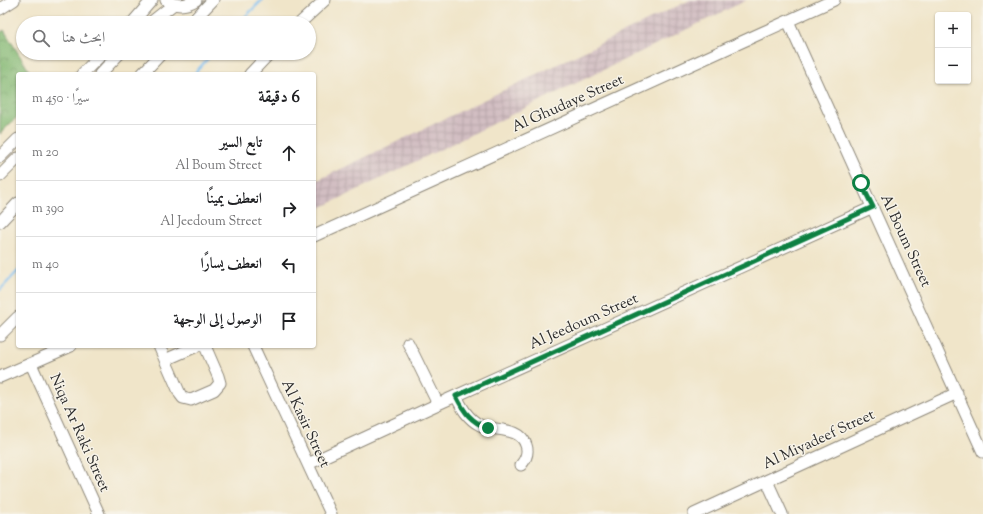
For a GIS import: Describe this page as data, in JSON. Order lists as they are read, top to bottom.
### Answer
{
  "streets": {
    "street": [
      "Al Ghudaye Street",
      "Al Boum Street",
      "Al Jeedoum Street",
      "Al Kasir Street",
      "Niqa Ar Raki Street",
      "Al Miyadeef Street"
    ]
  },
  "crossings": [
    ["Al Ghudaye Street", "Al Boum Street"],
    ["Al Boum Street", "Al Jeedoum Street"],
    ["Al Boum Street", "Al Miyadeef Street"],
    ["Al Jeedoum Street", "Al Kasir Street"]
  ],
  "page": {
    "map_buttons": ["+", "−"],
    "search": "ابحث هنا",
    "heading": ["6 دقيقة", "سيرًا · 450 m"],
    "list": [
      ["تابع السير", "Al Boum Street", "20 m"],
      ["انعطف يمينًا", "Al Jeedoum Street", "390 m"],
      ["انعطف يسارًا", "40 m"],
      "الوصول إلى الوجهة"
    ]
  }
}
